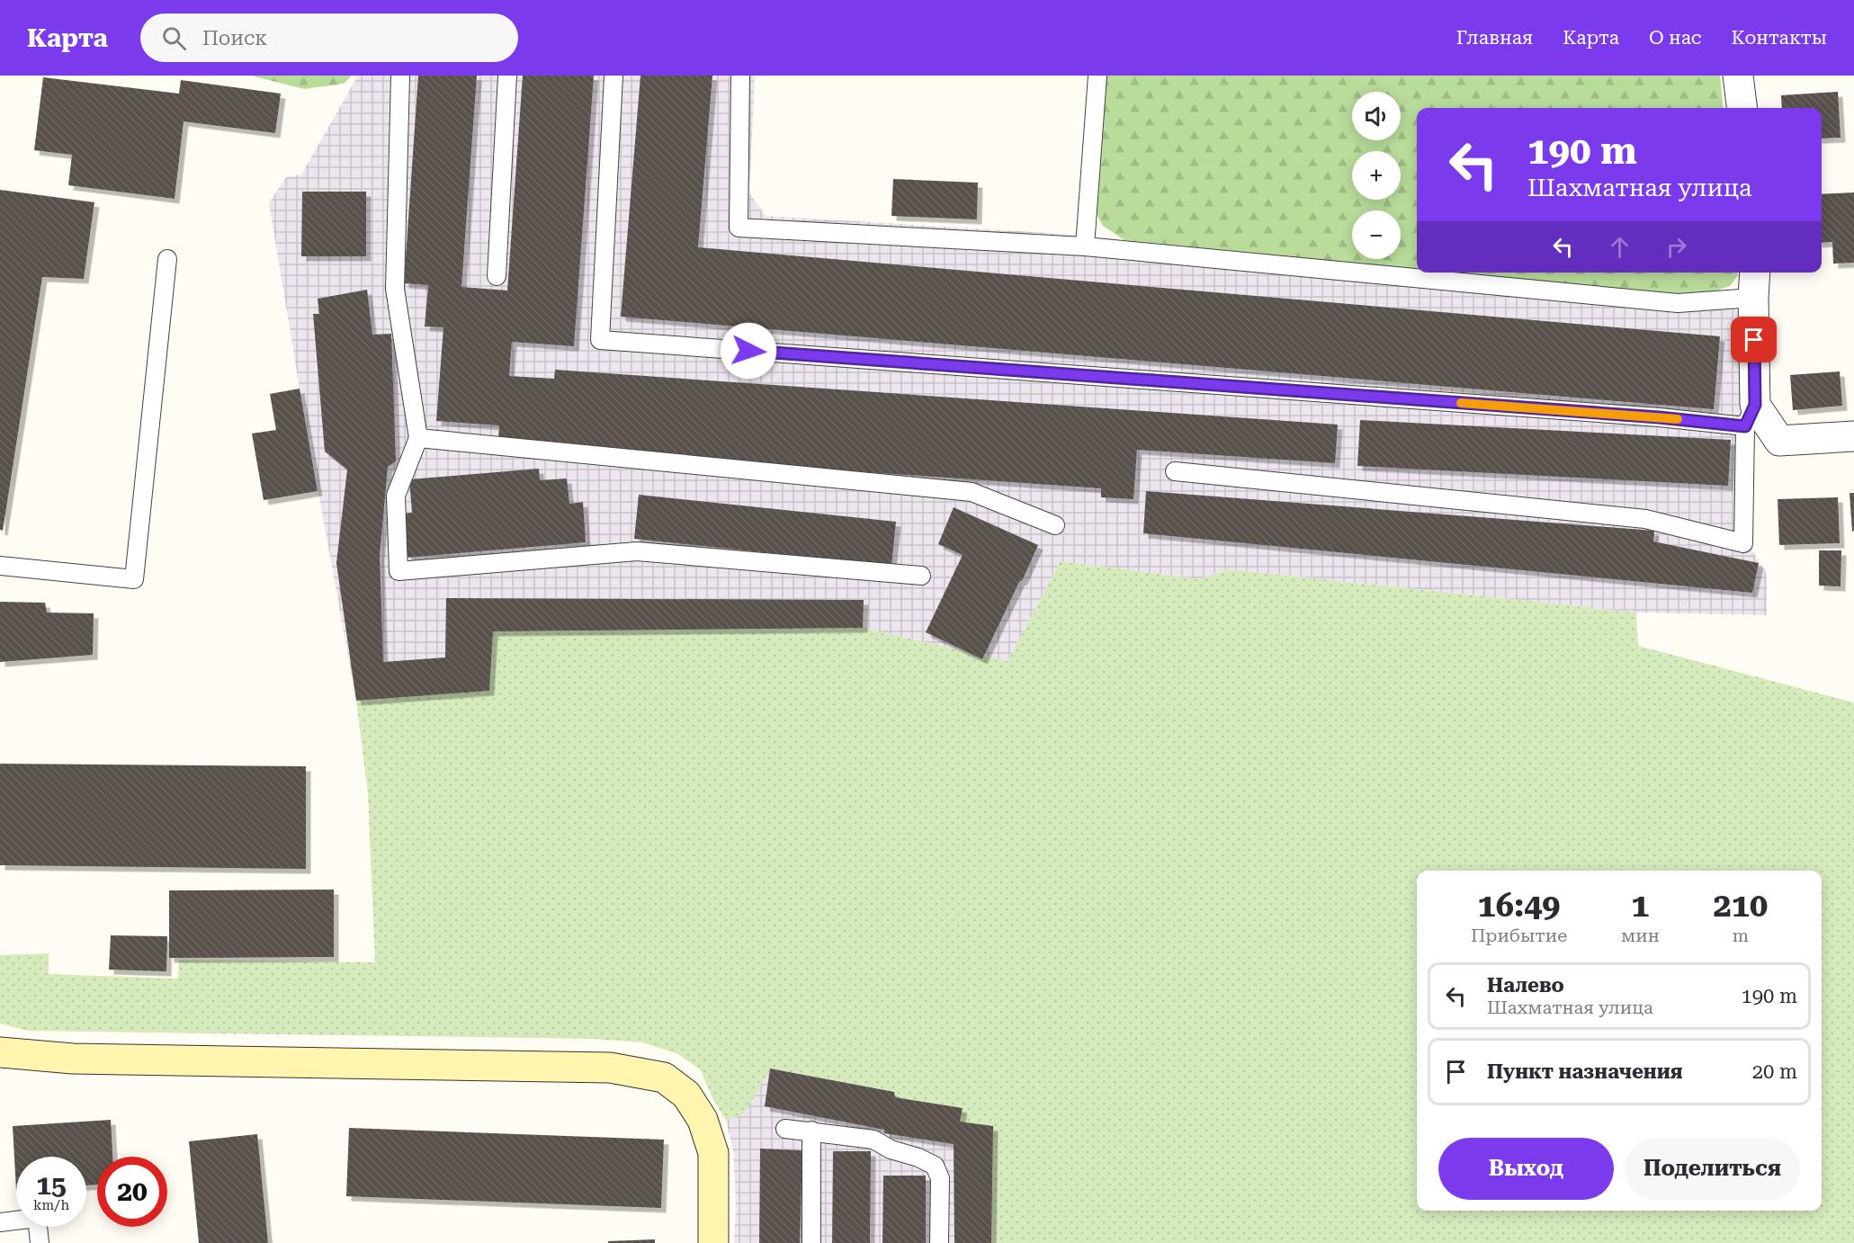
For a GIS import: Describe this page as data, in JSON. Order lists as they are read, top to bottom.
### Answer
{
  "page": {
    "header": "Карта",
    "search": "Поиск",
    "nav": [
      "Главная",
      "Карта",
      "О нас",
      "Контакты"
    ],
    "map_buttons": ["+", "−"],
    "turn": ["190 m", "Шахматная улица"],
    "eta": [
      "16:49",
      "Прибытие",
      "1",
      "мин",
      "210",
      "m"
    ],
    "list": [
      {
        "name": "Налево",
        "note": "Шахматная улица",
        "value": "190 m"
      },
      {
        "name": "Пункт назначения",
        "value": "20 m"
      }
    ],
    "buttons": ["Выход", "Поделиться"],
    "speed": "15 km/h",
    "limit": "20"
  }
}
